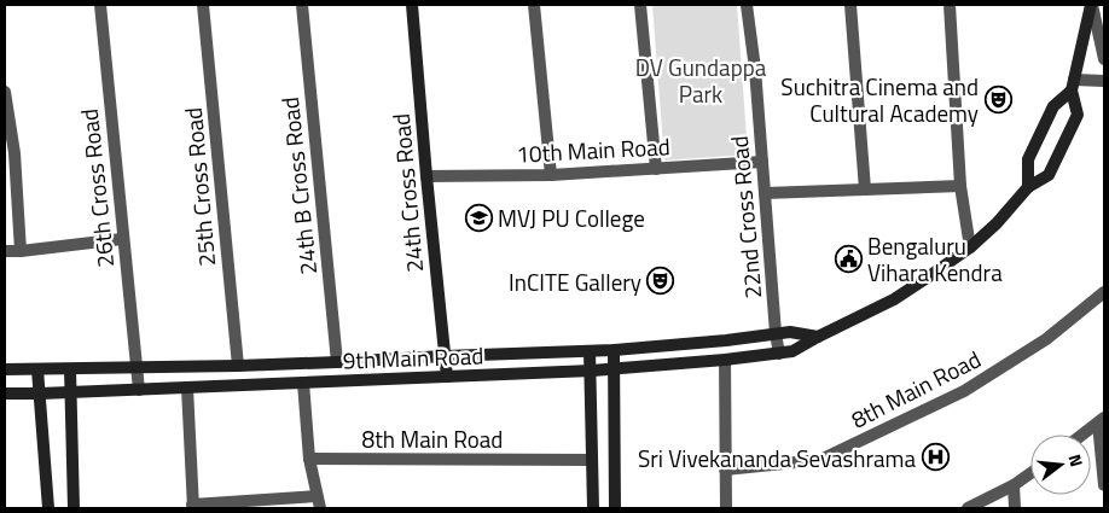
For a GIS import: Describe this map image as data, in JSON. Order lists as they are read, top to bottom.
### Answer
{
  "streets": {
    "main road": ["24th Cross Road", "9th Main Road"],
    "street": [
      "10th Main Road",
      "24th B Cross Road",
      "25th Cross Road",
      "26th Cross Road",
      "22nd Cross Road",
      "8th Main Road"
    ]
  },
  "crossings": [
    ["10th Main Road", "24th Cross Road"],
    ["10th Main Road", "22nd Cross Road"],
    ["24th B Cross Road", "9th Main Road"],
    ["25th Cross Road", "9th Main Road"],
    ["26th Cross Road", "9th Main Road"],
    ["24th Cross Road", "9th Main Road"],
    ["22nd Cross Road", "9th Main Road"]
  ],
  "parks": ["DV Gundappa Park"],
  "places": {
    "theatre": ["Suchitra Cinema and Cultural Academy", "InCITE Gallery"],
    "school or university": ["MVJ PU College"],
    "public building": ["Bengaluru Vihara Kendra"],
    "hospital": ["Sri Vivekananda Sevashrama"]
  },
  "north": "right"
}
